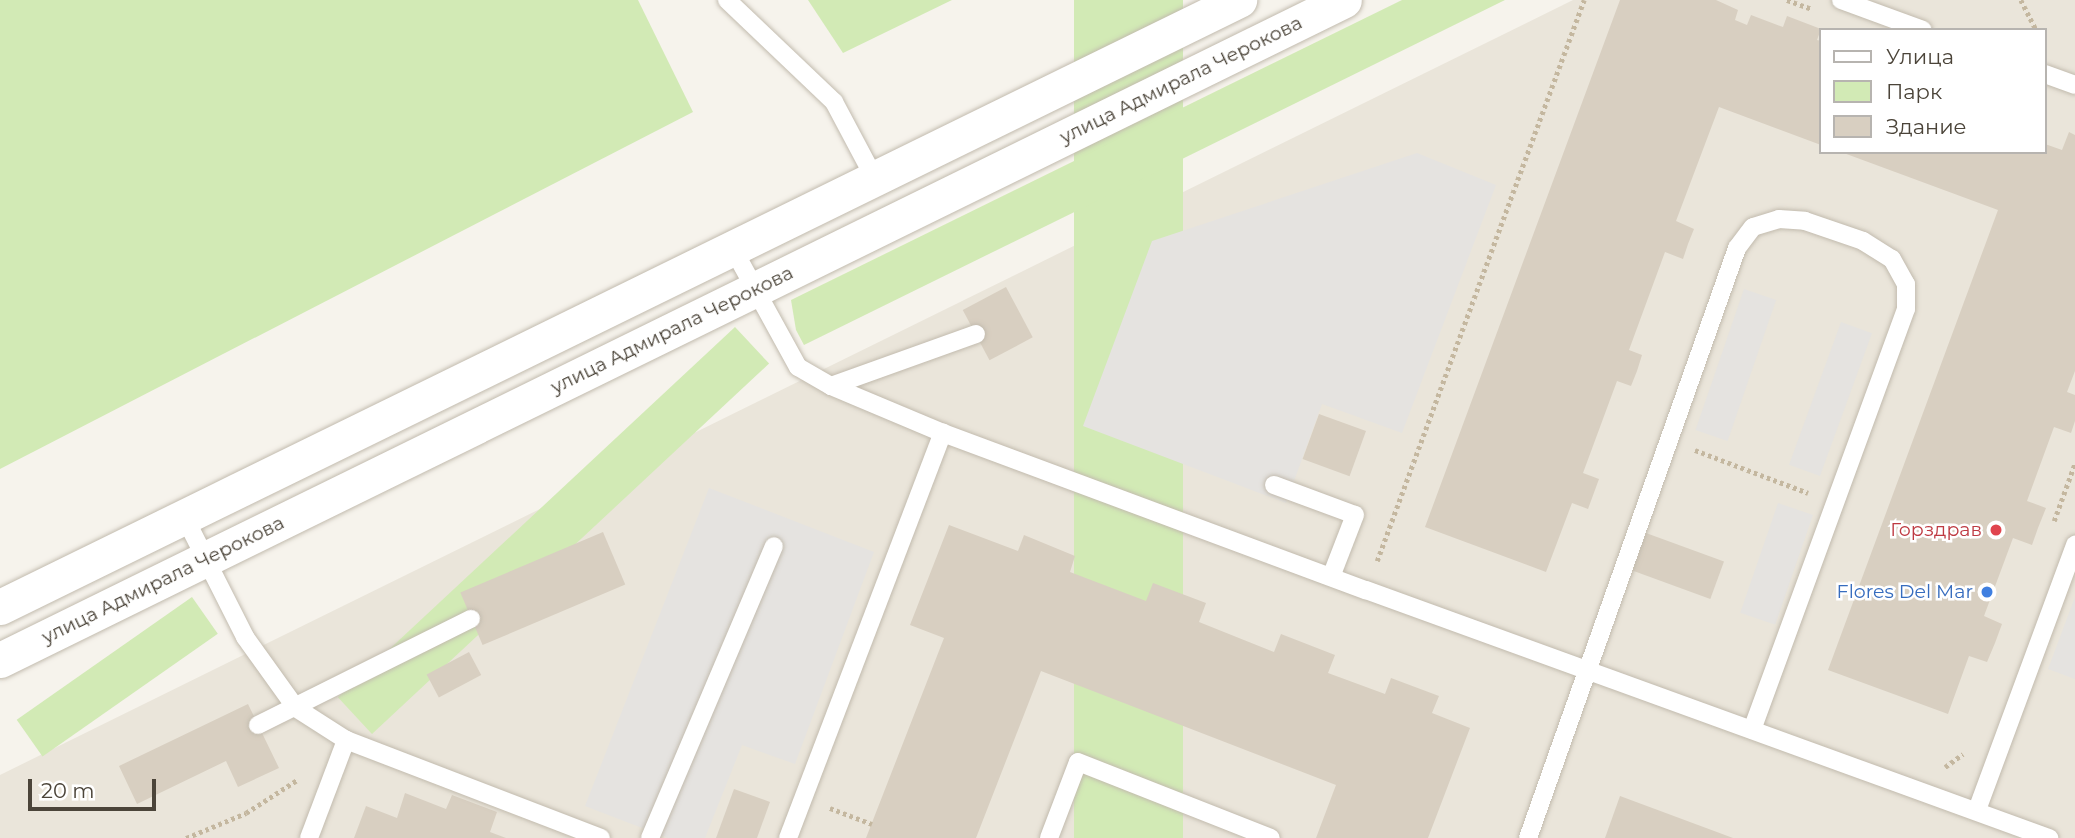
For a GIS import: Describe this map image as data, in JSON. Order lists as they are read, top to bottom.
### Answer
{
  "streets": {
    "street": ["улица Адмирала Черокова"]
  },
  "places": ["Горздрав", "Flores Del Mar"],
  "legend": ["Улица", "Парк", "Здание"],
  "scale_bar": "20 m"
}
